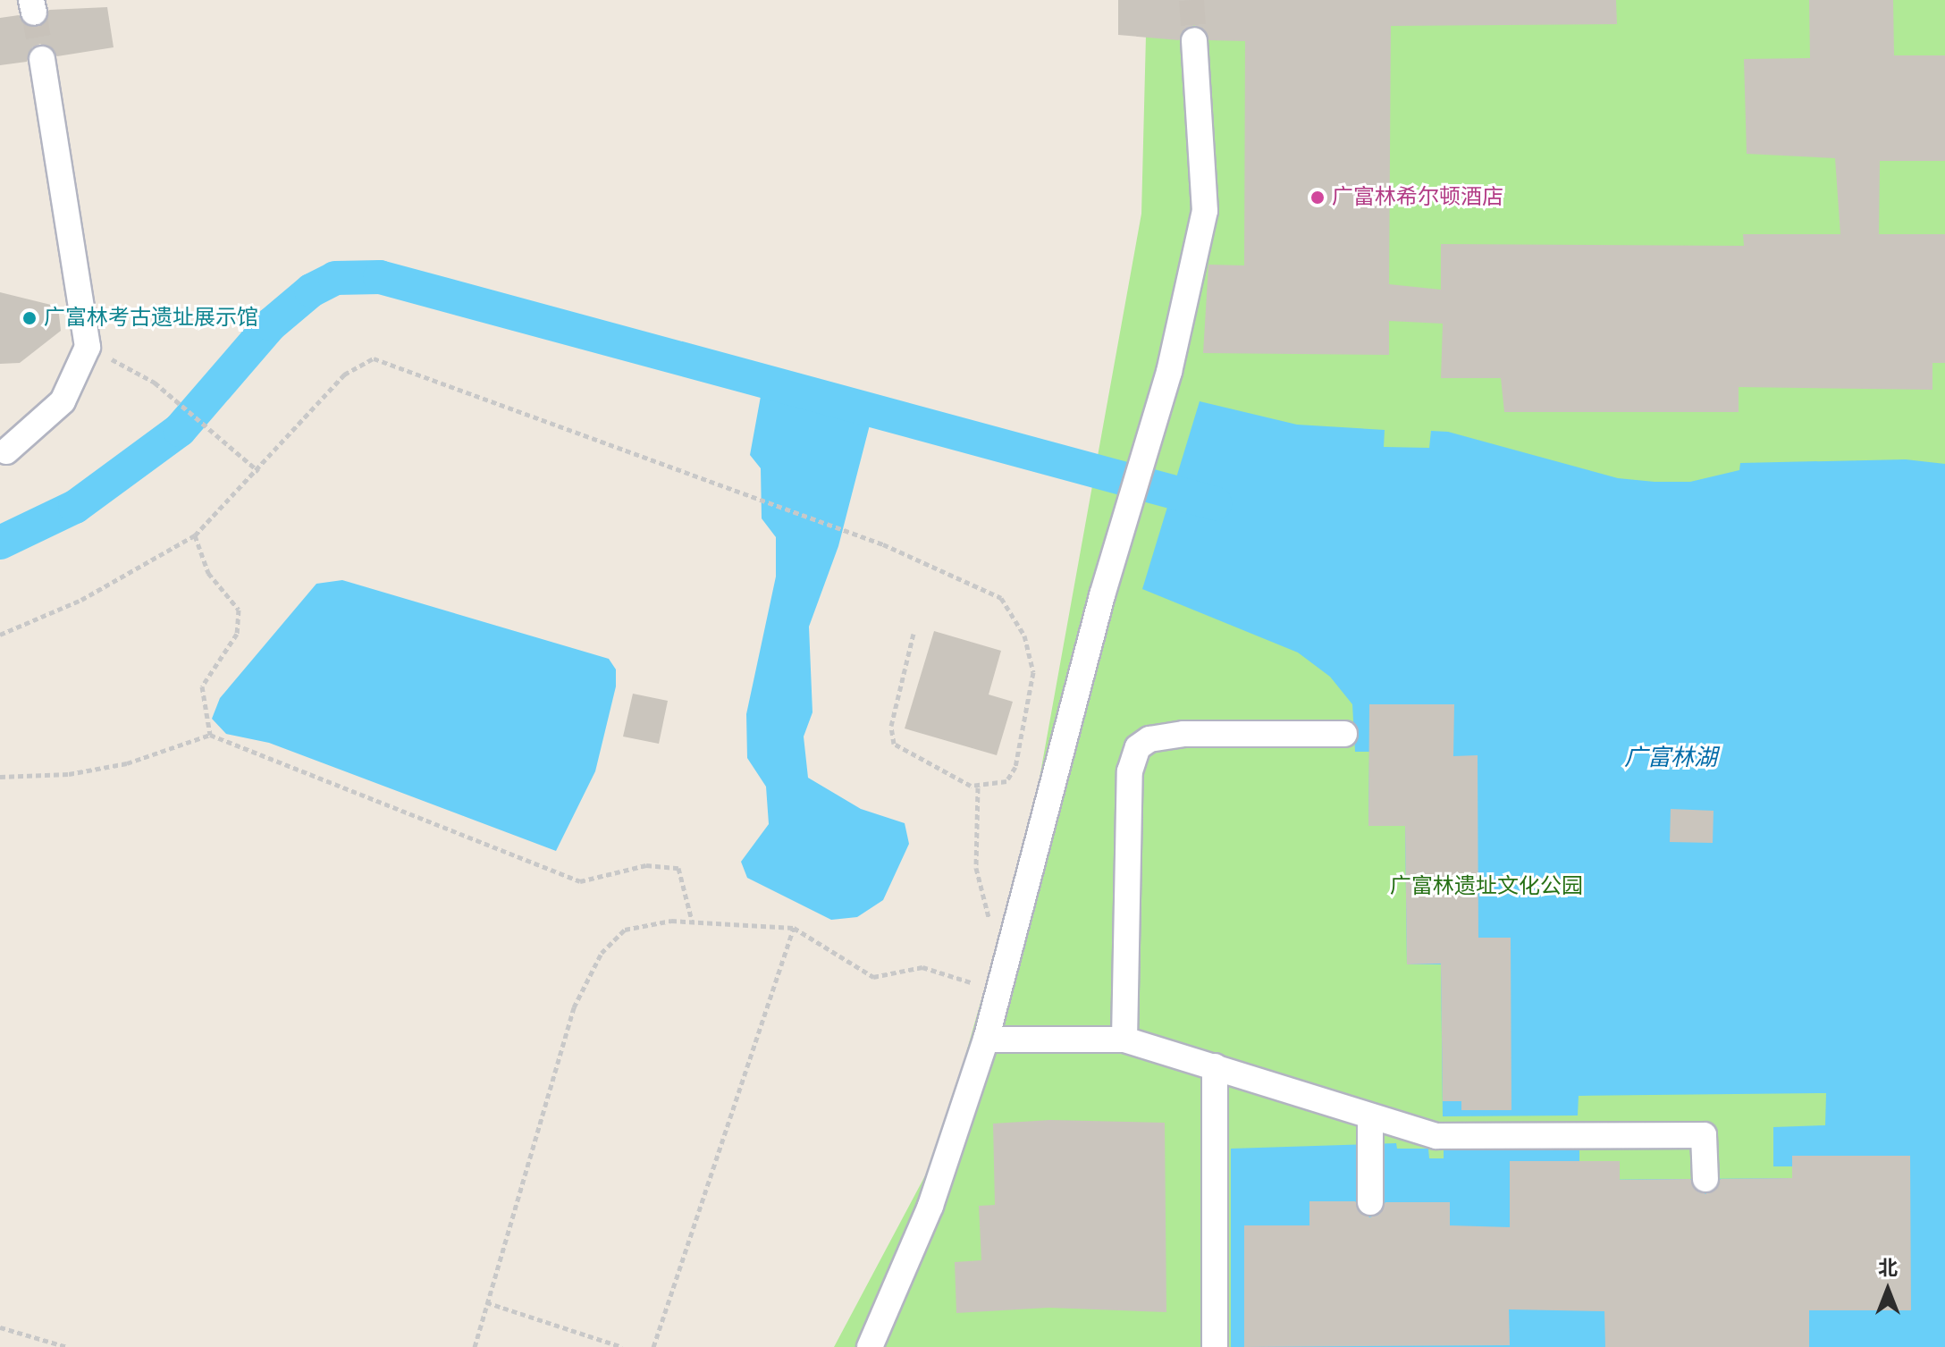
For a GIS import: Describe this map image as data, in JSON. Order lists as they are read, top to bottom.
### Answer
{
  "water": ["广富林湖"],
  "parks": ["广富林遗址文化公园"],
  "places": ["广富林希尔顿酒店", "广富林考古遗址展示馆"],
  "north": "top"
}
